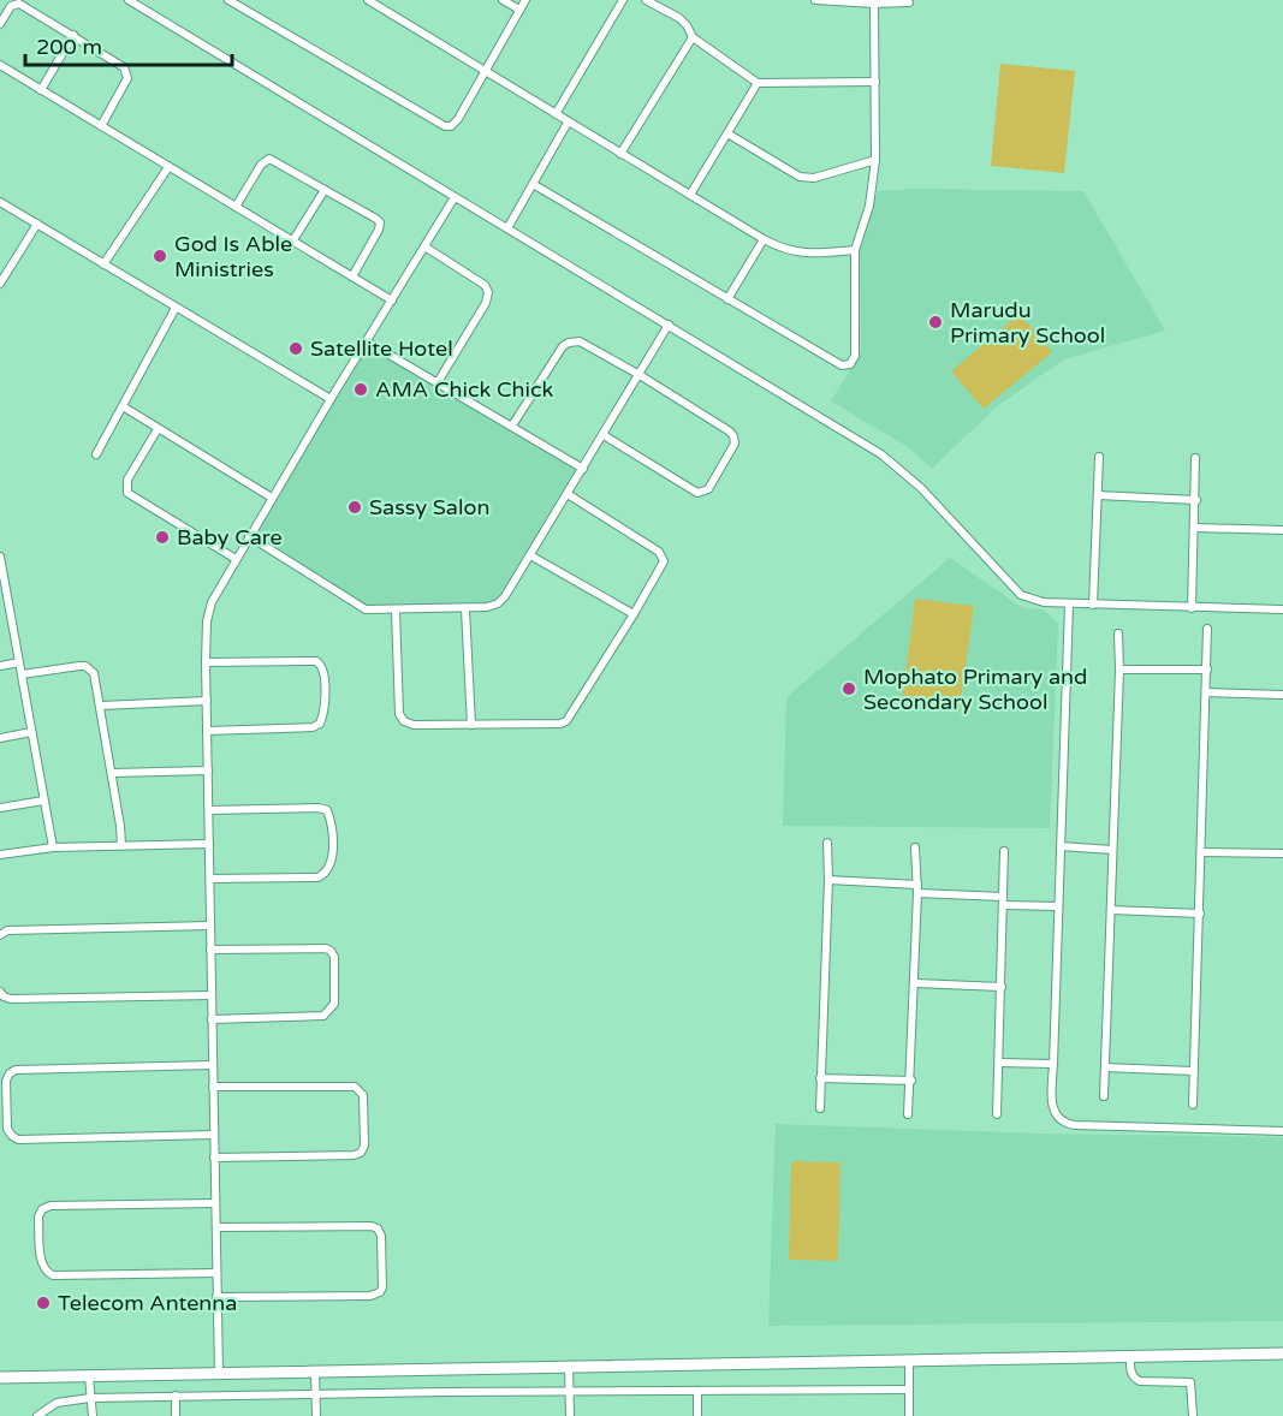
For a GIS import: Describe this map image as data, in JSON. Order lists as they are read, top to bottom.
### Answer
{
  "places": [
    "God Is Able Ministries",
    "Marudu Primary School",
    "Satellite Hotel",
    "AMA Chick Chick",
    "Sassy Salon",
    "Baby Care",
    "Mophato Primary and Secondary School",
    "Telecom Antenna"
  ],
  "scale_bar": "200 m"
}
